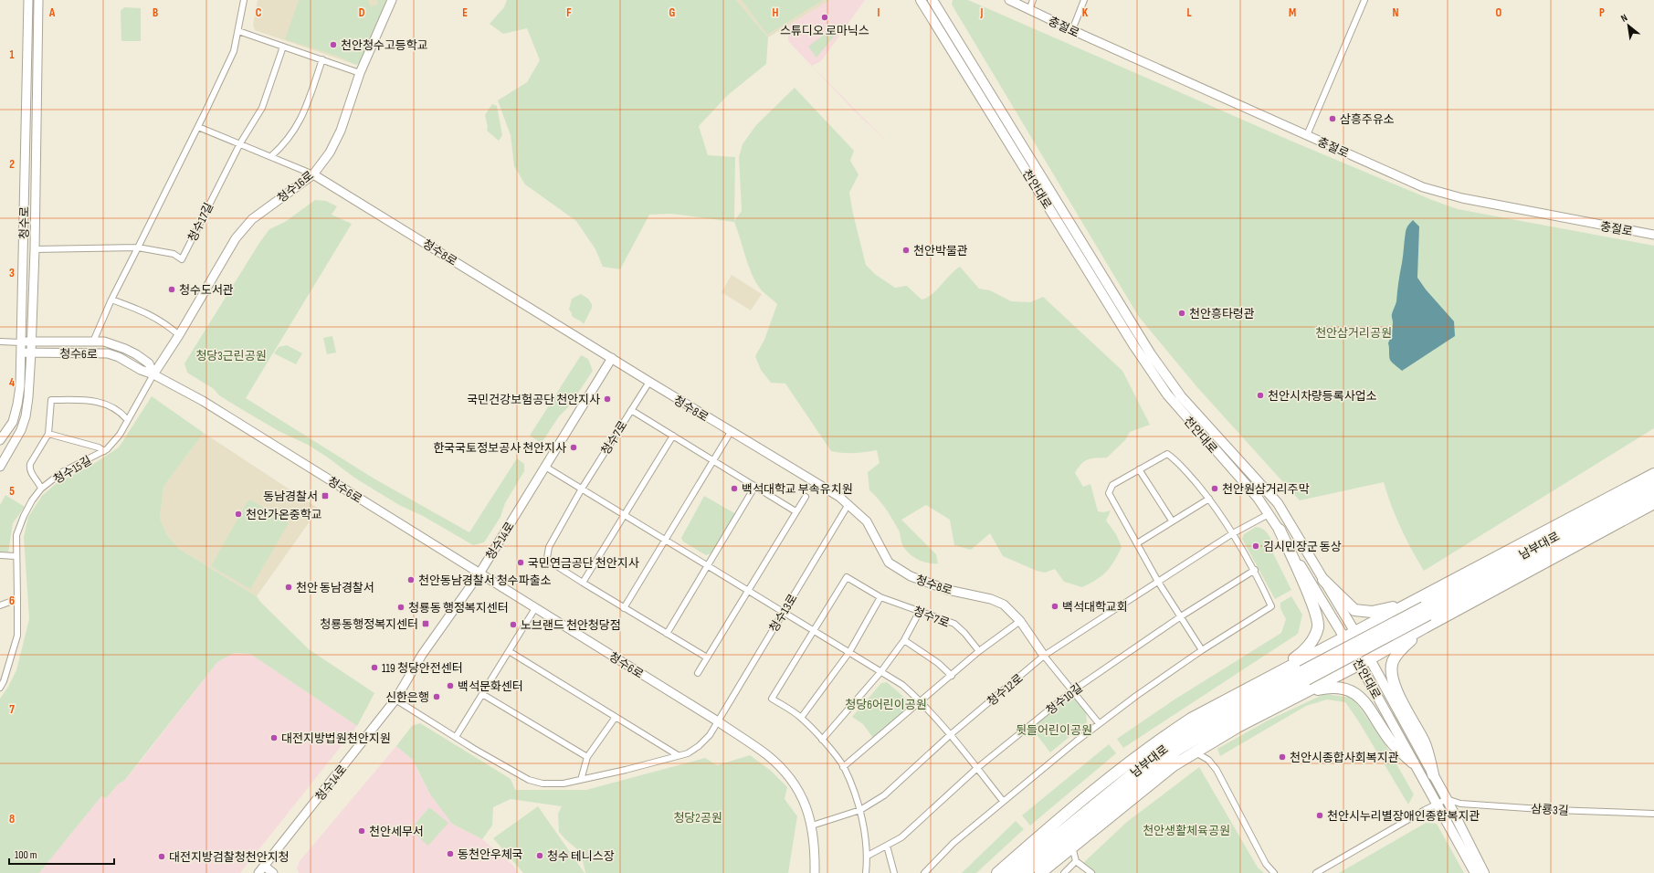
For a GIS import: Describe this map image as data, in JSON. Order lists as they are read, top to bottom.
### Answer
{
  "streets": {
    "highway": ["남부대로"],
    "main road": ["천안대로"],
    "street": [
      "충절로",
      "청수16로",
      "청수17길",
      "청수로",
      "청수8로",
      "청수6로",
      "청수7로",
      "청수15길",
      "청수14로",
      "청수13로",
      "청수12로",
      "청수10길",
      "삼룡3길"
    ]
  },
  "crossings": [
    ["청수16로", "청수8로"],
    ["청수16로", "청수6로"],
    ["청수16로", "청수15길"],
    ["천안대로", "청수12로"],
    ["천안대로", "삼룡3길"],
    ["청수17길", "청수로"],
    ["청수17길", "청수6로"],
    ["청수로", "청수6로"],
    ["청수8로", "청수14로"],
    ["청수8로", "청수13로"],
    ["청수8로", "청수12로"],
    ["청수6로", "청수15길"],
    ["청수6로", "청수14로"],
    ["청수6로", "청수13로"],
    ["청수6로", "청수12로"]
  ],
  "parks": [
    "천안삼거리공원",
    "청당3근린공원",
    "청당6어린이공원",
    "뒷들어린이공원",
    "청당2공원",
    "천안생활체육공원"
  ],
  "places": {
    "other": [
      "스튜디오 로마닉스",
      "천안청수고등학교",
      "삼흥주유소",
      "천안박물관",
      "청수도서관",
      "천안흥타령관",
      "천안시차량등록사업소",
      "국민건강보험공단 천안지사",
      "한국국토정보공사 천안지사",
      "백석대학교 부속유치원",
      "천안원삼거리주막",
      "천안가온중학교",
      "김시민장군 동상",
      "국민연금공단 천안지사",
      "천안동남경찰서 청수파출소",
      "천안 동남경찰서",
      "백석대학교회",
      "청룡동 행정복지센터",
      "노브랜드 천안청당점",
      "119 청당안전센터",
      "백석문화센터",
      "신한은행",
      "대전지방법원천안지원",
      "천안시종합사회복지관",
      "천안시누리별장애인종합복지관",
      "천안세무서",
      "동천안우체국",
      "청수 테니스장",
      "대전지방검찰청천안지청"
    ],
    "transit": ["동남경찰서", "청룡동행정복지센터"]
  },
  "scale_bar": "100 m",
  "north": "top left",
  "grid": {
    "columns": [
      "A",
      "B",
      "C",
      "D",
      "E",
      "F",
      "G",
      "H",
      "I",
      "J",
      "K",
      "L",
      "M",
      "N",
      "O",
      "P"
    ],
    "rows": [
      "1",
      "2",
      "3",
      "4",
      "5",
      "6",
      "7",
      "8"
    ]
  }
}
